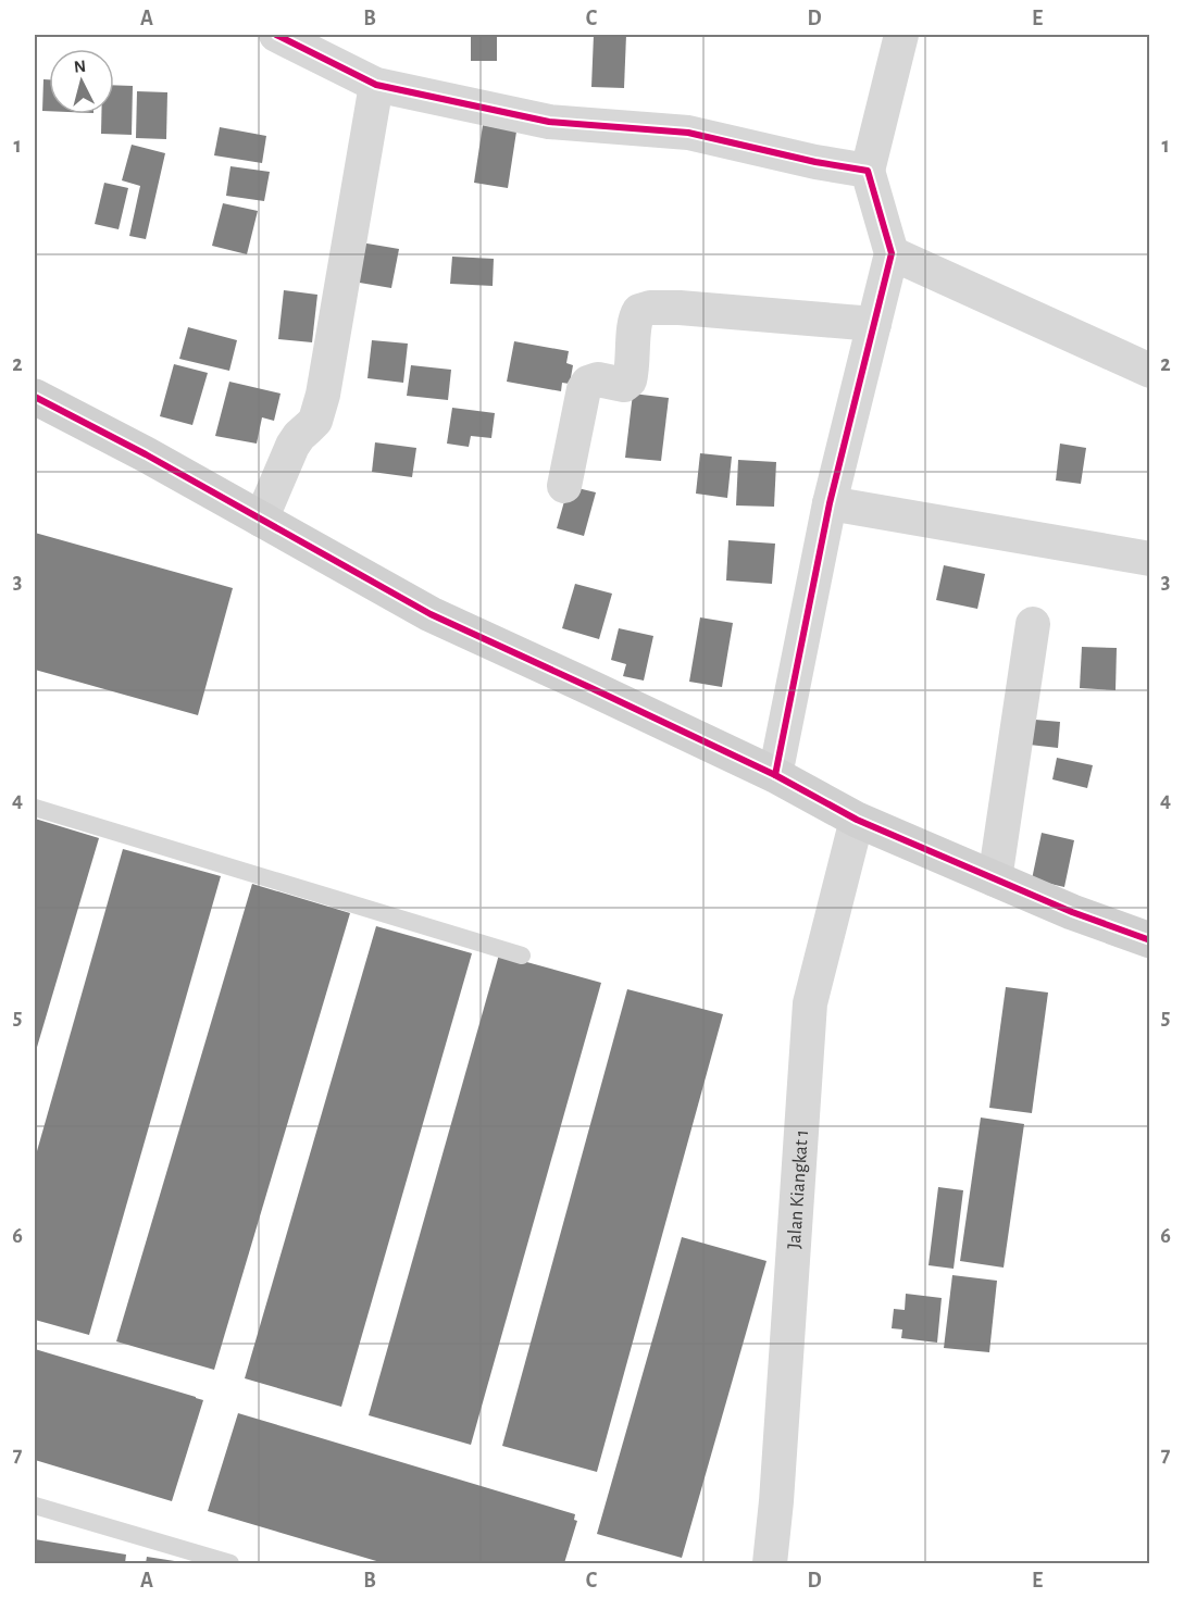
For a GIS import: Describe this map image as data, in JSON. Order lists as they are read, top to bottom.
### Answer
{
  "streets": {
    "street": ["Jalan Kiangkat 1"]
  },
  "north": "top",
  "grid": {
    "columns": [
      "A",
      "B",
      "C",
      "D",
      "E"
    ],
    "rows": [
      "1",
      "2",
      "3",
      "4",
      "5",
      "6",
      "7"
    ]
  }
}
